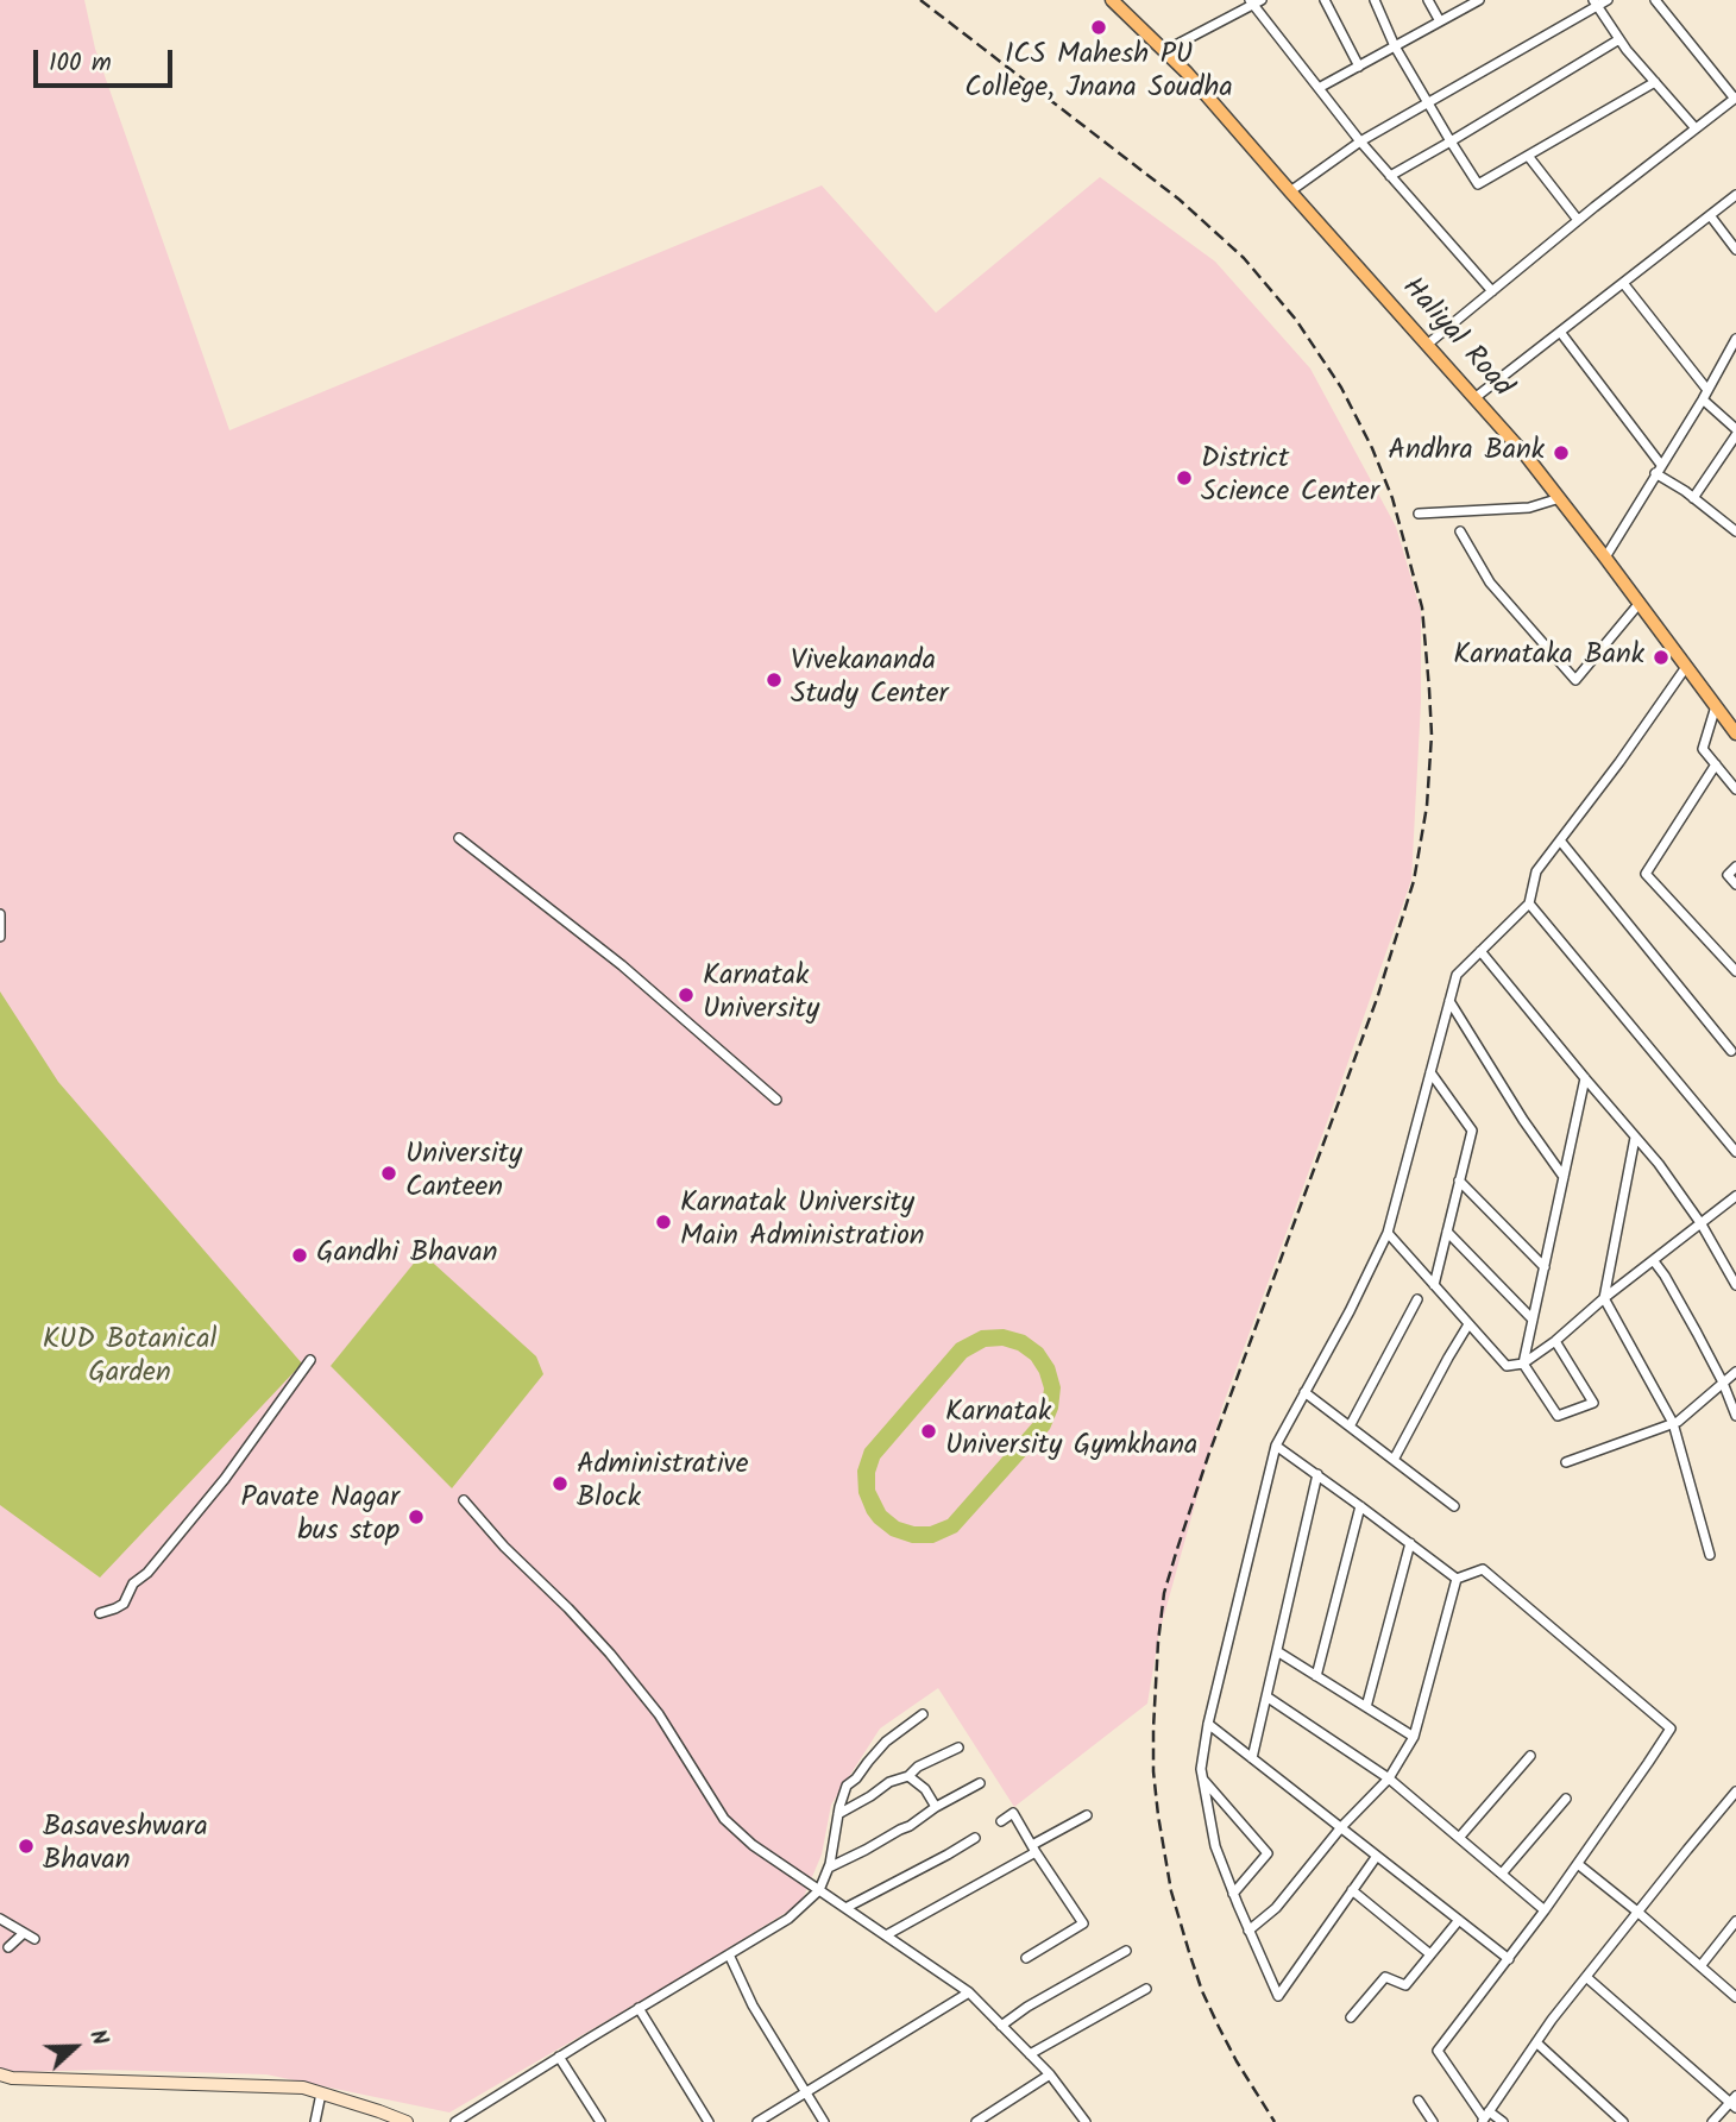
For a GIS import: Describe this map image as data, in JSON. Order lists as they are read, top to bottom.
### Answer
{
  "streets": {
    "main road": ["Haliyal Road"]
  },
  "parks": ["KUD Botanical Garden"],
  "places": [
    "ICS Mahesh PU College, Jnana Soudha",
    "Andhra Bank",
    "District Science Center",
    "Karnataka Bank",
    "Vivekananda Study Center",
    "Karnatak University",
    "University Canteen",
    "Karnatak University Main Administration",
    "Gandhi Bhavan",
    "Karnatak University Gymkhana",
    "Administrative Block",
    "Pavate Nagar bus stop",
    "Basaveshwara Bhavan"
  ],
  "scale_bar": "100 m",
  "north": "right"
}
